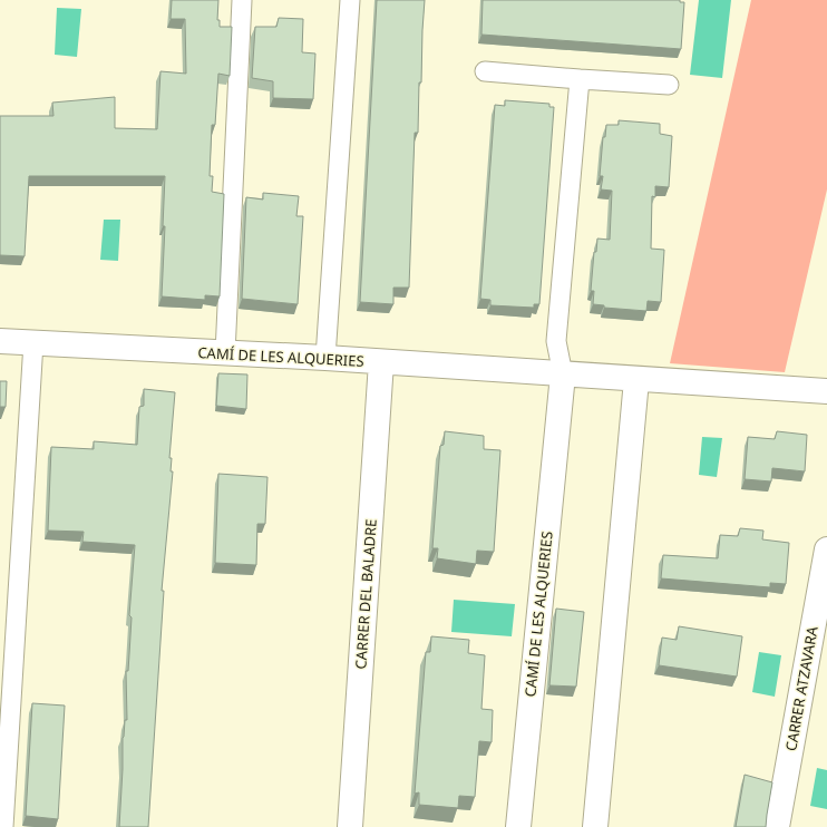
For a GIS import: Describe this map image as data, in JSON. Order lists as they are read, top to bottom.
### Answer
{
  "streets": {
    "street": ["CAMÍ DE LES ALQUERIES", "CARRER DEL BALADRE", "CARRER ATZAVARA"]
  },
  "crossings": [
    ["CAMÍ DE LES ALQUERIES", "CARRER DEL BALADRE"]
  ]
}
